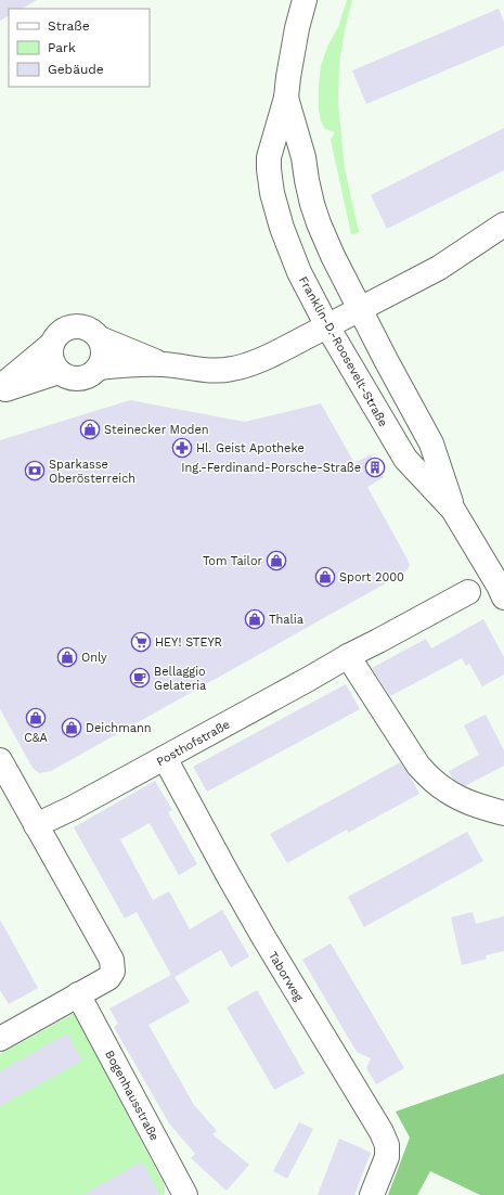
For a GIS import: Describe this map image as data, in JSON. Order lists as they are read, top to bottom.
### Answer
{
  "streets": {
    "street": [
      "Franklin-D.-Roosevelt-Straße",
      "Posthofstraße",
      "Taborweg",
      "Bogenhausstraße"
    ]
  },
  "crossings": [
    ["Posthofstraße", "Taborweg"]
  ],
  "places": {
    "shop": [
      "Steinecker Moden",
      "Tom Tailor",
      "Sport 2000",
      "Thalia",
      "Only",
      "C&A",
      "Deichmann"
    ],
    "pharmacy": ["Hl. Geist Apotheke"],
    "building": ["Ing.-Ferdinand-Porsche-Straße"],
    "bank": ["Sparkasse Oberösterreich"],
    "supermarket": ["HEY! STEYR"],
    "cafe": ["Bellaggio Gelateria"]
  },
  "legend": ["Straße", "Park", "Gebäude"]
}
